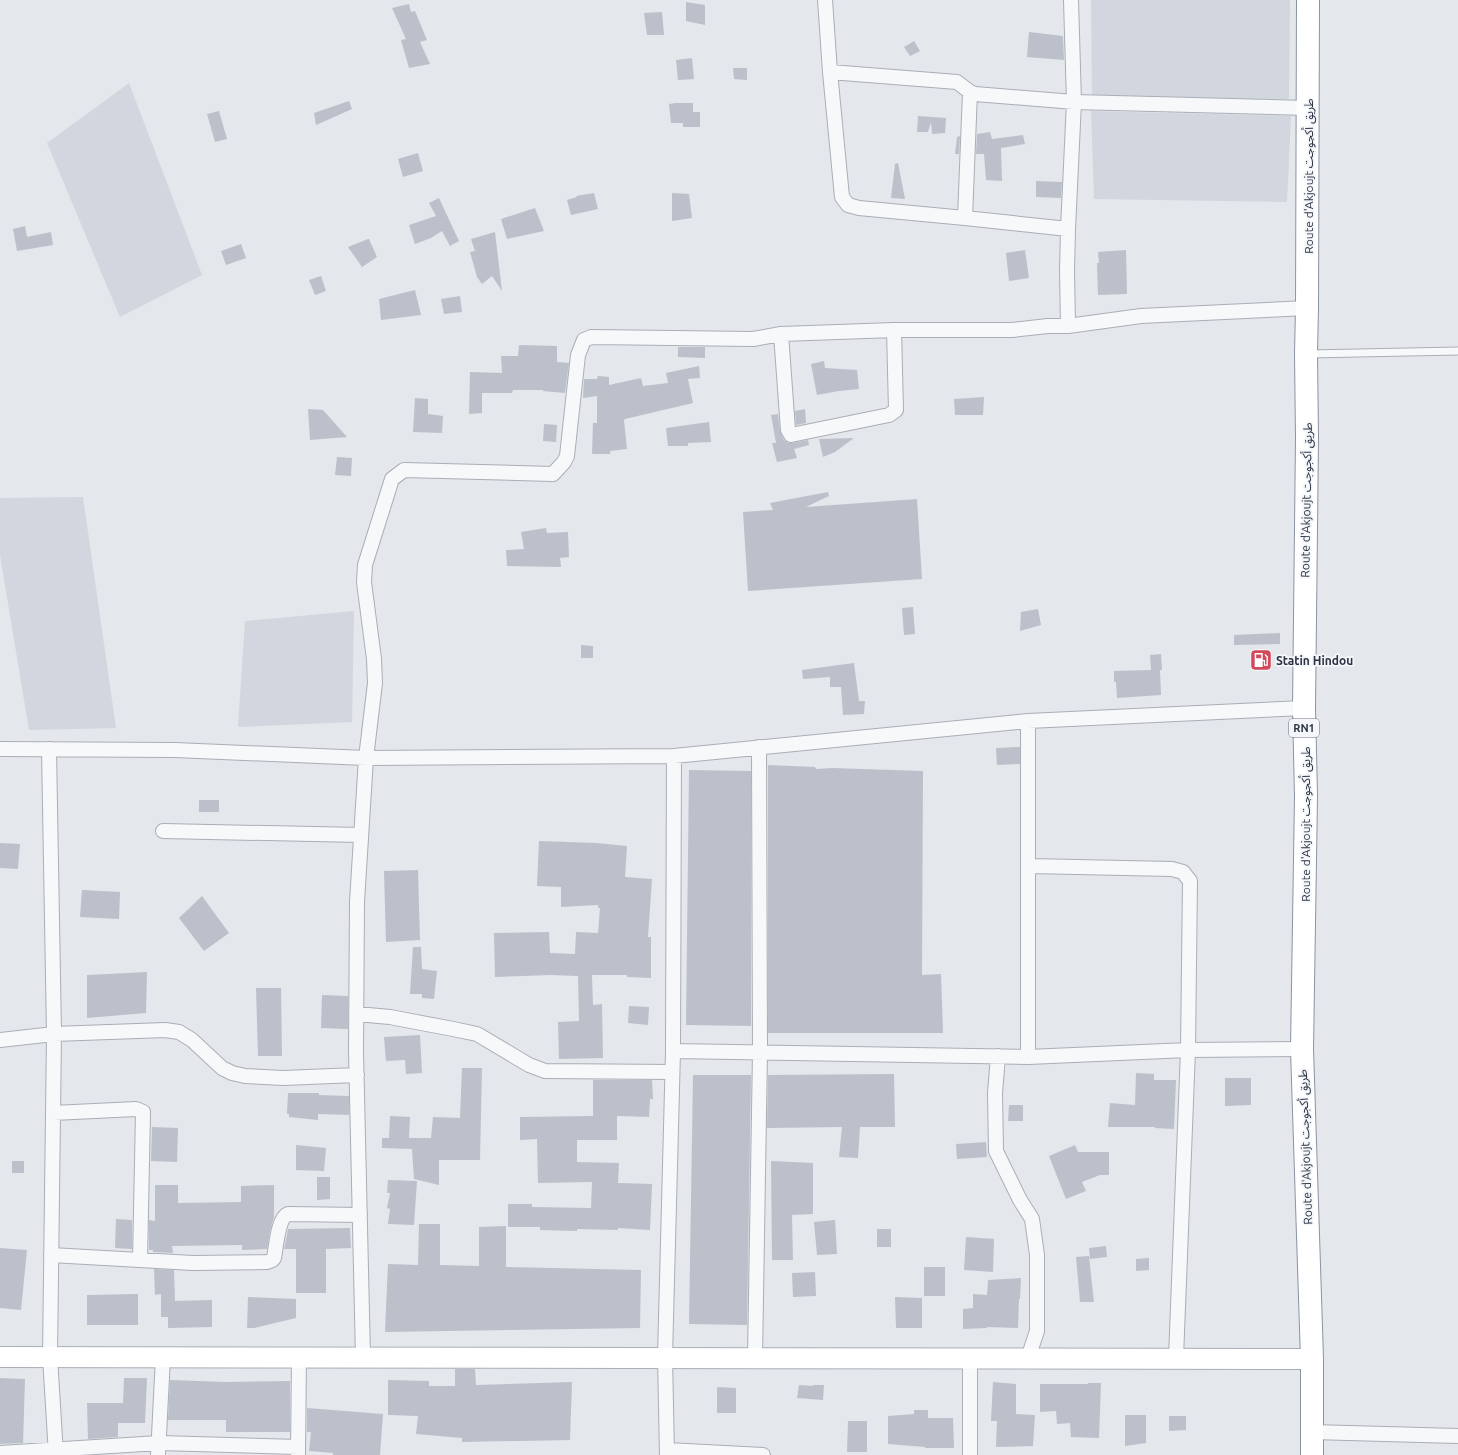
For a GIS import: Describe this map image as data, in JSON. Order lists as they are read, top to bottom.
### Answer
{
  "streets": {
    "highway": ["Route d'Akjoujt طريق أكجوجت", "RN1"]
  },
  "places": {
    "fuel station": ["Statin Hindou"]
  }
}
